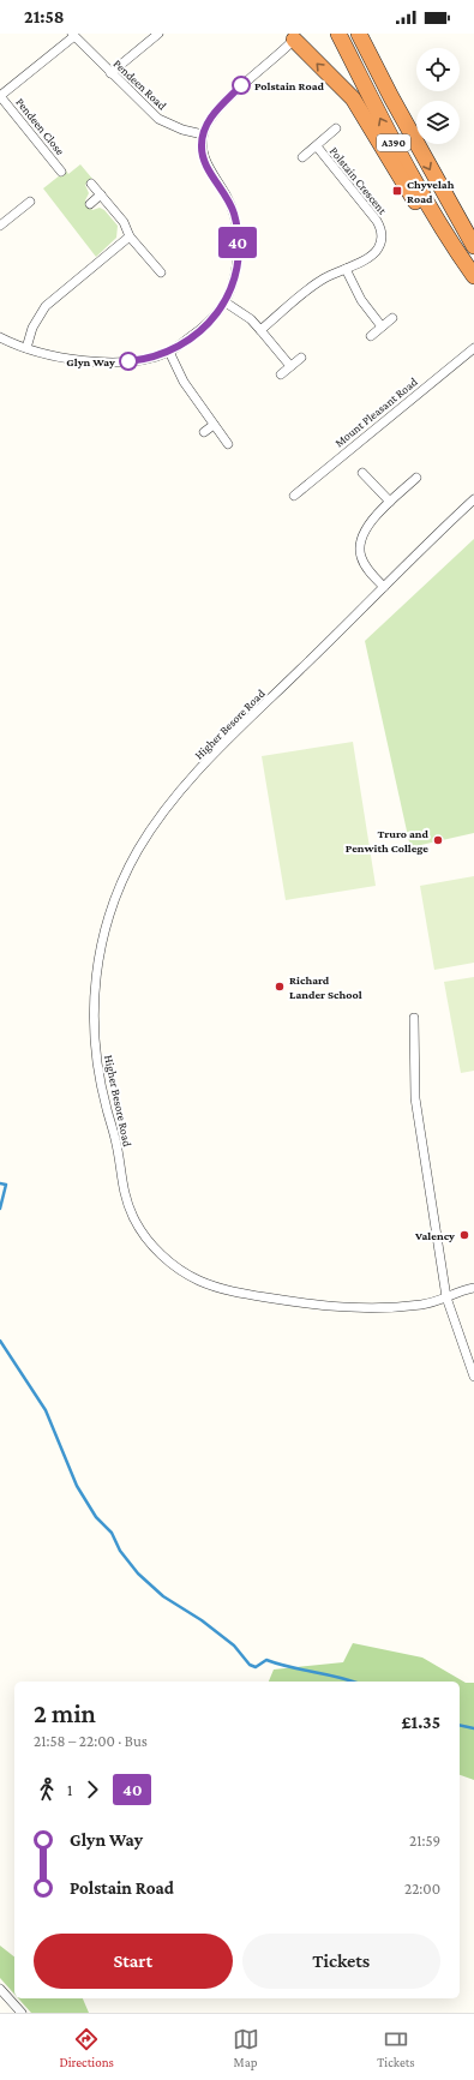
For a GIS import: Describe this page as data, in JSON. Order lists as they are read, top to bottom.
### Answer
{
  "streets": {
    "highway": ["A390"],
    "street": [
      "Pendeen Road",
      "Pendeen Close",
      "Polstain Crescent",
      "Mount Pleasant Road",
      "Higher Besore Road"
    ]
  },
  "crossings": [
    ["Pendeen Road", "Pendeen Close"]
  ],
  "places": {
    "other": [
      "Polstain Road",
      "Glyn Way",
      "Truro and Penwith College",
      "Richard Lander School",
      "Valency"
    ],
    "transit": ["Chyvelah Road"]
  },
  "lines": ["bus line 40"],
  "page": {
    "status": "21:58",
    "on_map": "40",
    "heading": ["2 min", "21:58 – 22:00 · Bus", "£1.35"],
    "legs": ["1", "40"],
    "list": [
      {
        "name": "Glyn Way",
        "value": "21:59"
      },
      {
        "name": "Polstain Road",
        "value": "22:00"
      }
    ],
    "buttons": ["Start", "Tickets"],
    "tabs": ["Directions", "Map", "Tickets"]
  }
}
